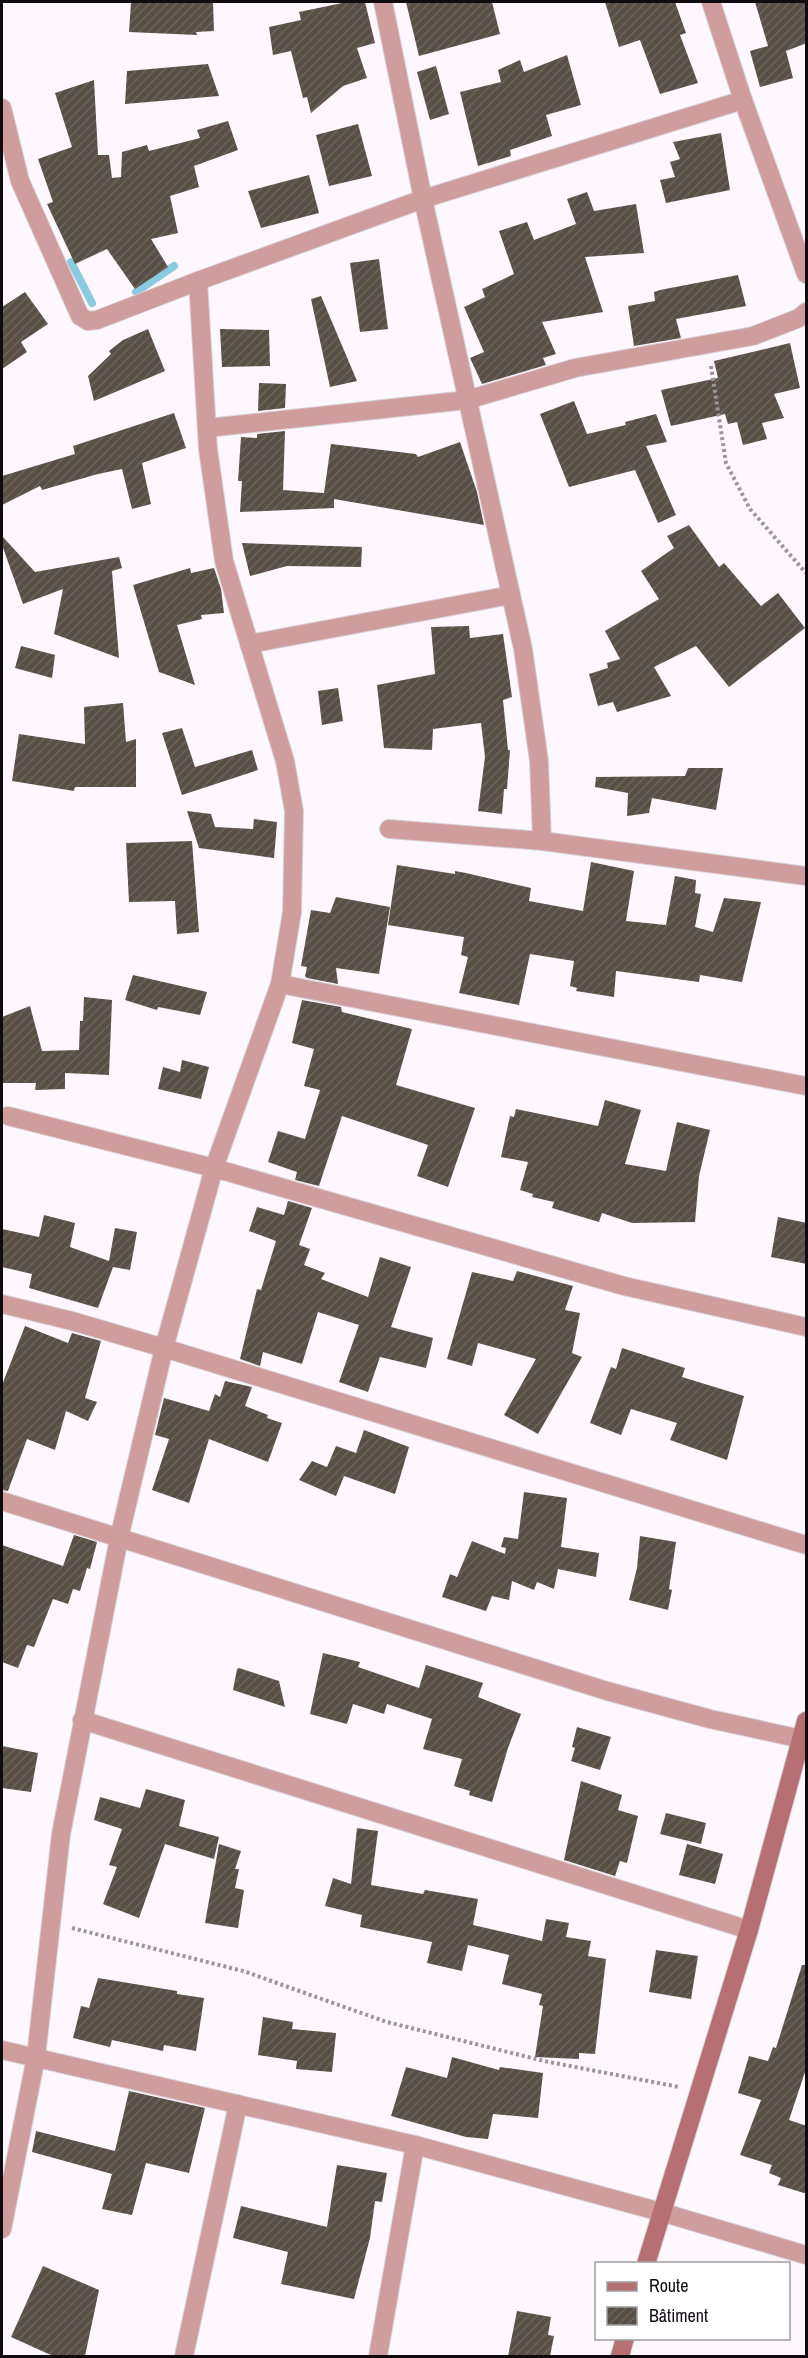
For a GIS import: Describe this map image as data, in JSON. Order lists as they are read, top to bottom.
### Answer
{
  "legend": ["Route", "Bâtiment"]
}
